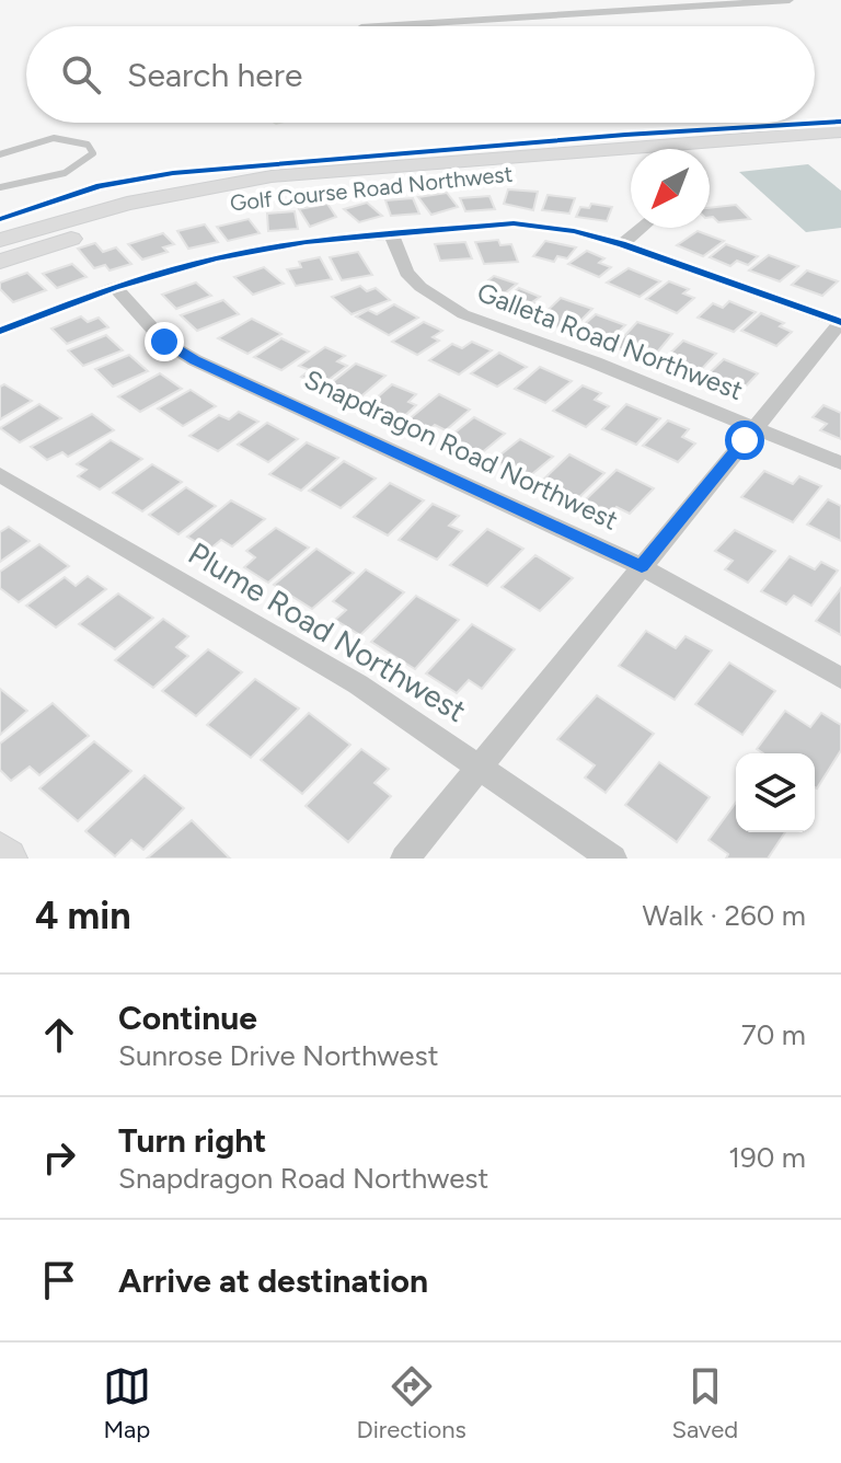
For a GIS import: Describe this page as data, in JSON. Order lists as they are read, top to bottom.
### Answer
{
  "streets": {
    "main road": ["Golf Course Road Northwest"],
    "street": ["Galleta Road Northwest", "Snapdragon Road Northwest", "Plume Road Northwest"]
  },
  "north": "bottom left",
  "page": {
    "search": "Search here",
    "heading": ["4 min", "Walk · 260 m"],
    "list": [
      ["Continue", "Sunrose Drive Northwest", "70 m"],
      ["Turn right", "Snapdragon Road Northwest", "190 m"],
      "Arrive at destination"
    ],
    "nav": ["Map", "Directions", "Saved"]
  }
}
